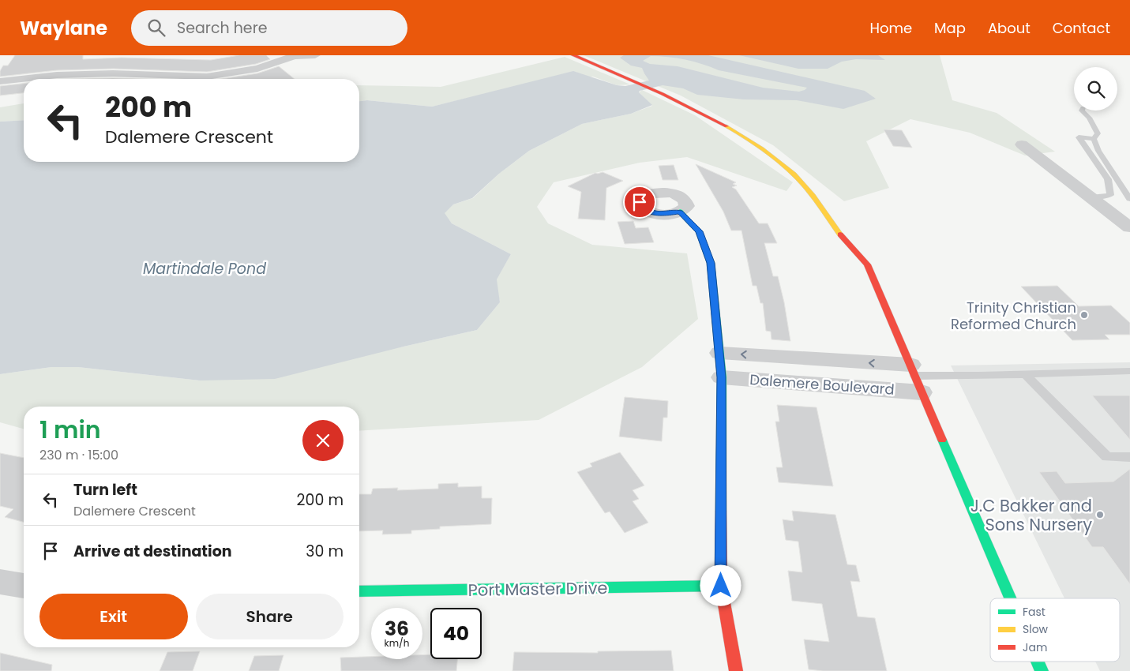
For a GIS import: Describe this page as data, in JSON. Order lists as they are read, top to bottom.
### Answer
{
  "streets": {
    "main road": ["Port Master Drive"],
    "street": ["Dalemere Boulevard"]
  },
  "water": ["Martindale Pond"],
  "places": ["Trinity Christian Reformed Church", "J.C Bakker and Sons Nursery"],
  "legend": ["Fast", "Slow", "Jam"],
  "page": {
    "header": "Waylane",
    "search": "Search here",
    "nav": [
      "Home",
      "Map",
      "About",
      "Contact"
    ],
    "turn": ["200 m", "Dalemere Crescent"],
    "heading": ["1 min", "230 m · 15:00"],
    "list": [
      {
        "name": "Turn left",
        "note": "Dalemere Crescent",
        "value": "200 m"
      },
      {
        "name": "Arrive at destination",
        "value": "30 m"
      }
    ],
    "buttons": ["Exit", "Share"],
    "speed": "36 km/h",
    "limit": "40"
  }
}
